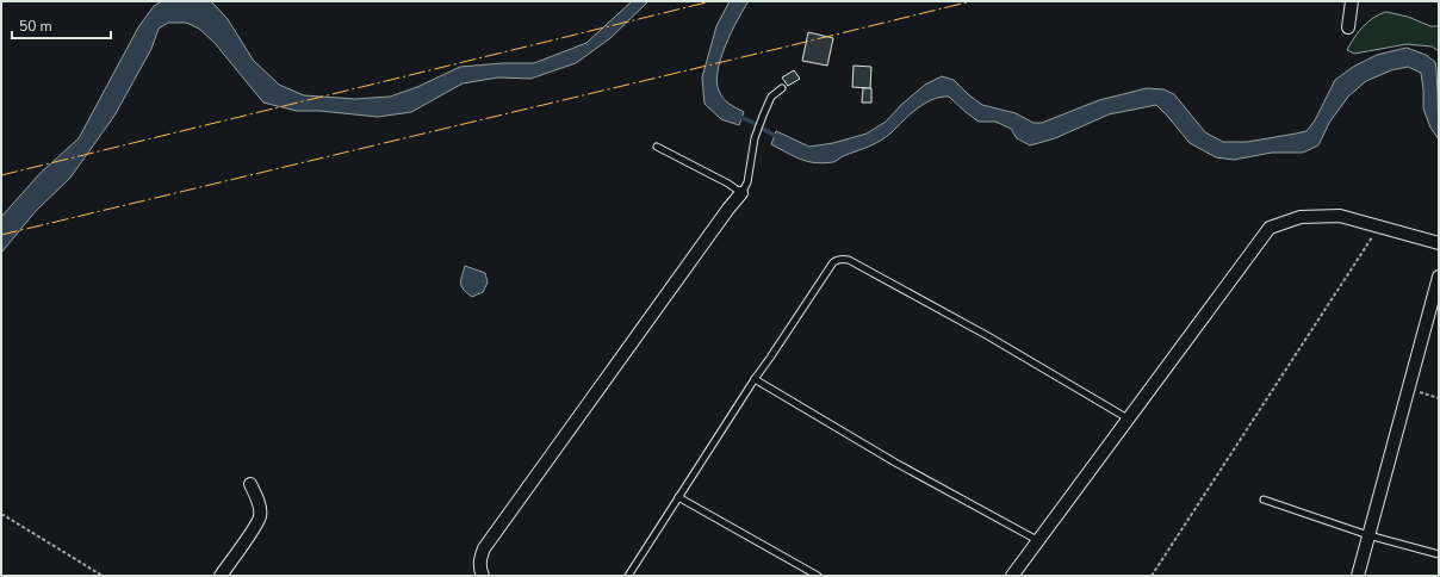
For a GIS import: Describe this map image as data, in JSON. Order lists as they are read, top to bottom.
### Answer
{
  "scale_bar": "50 m"
}
